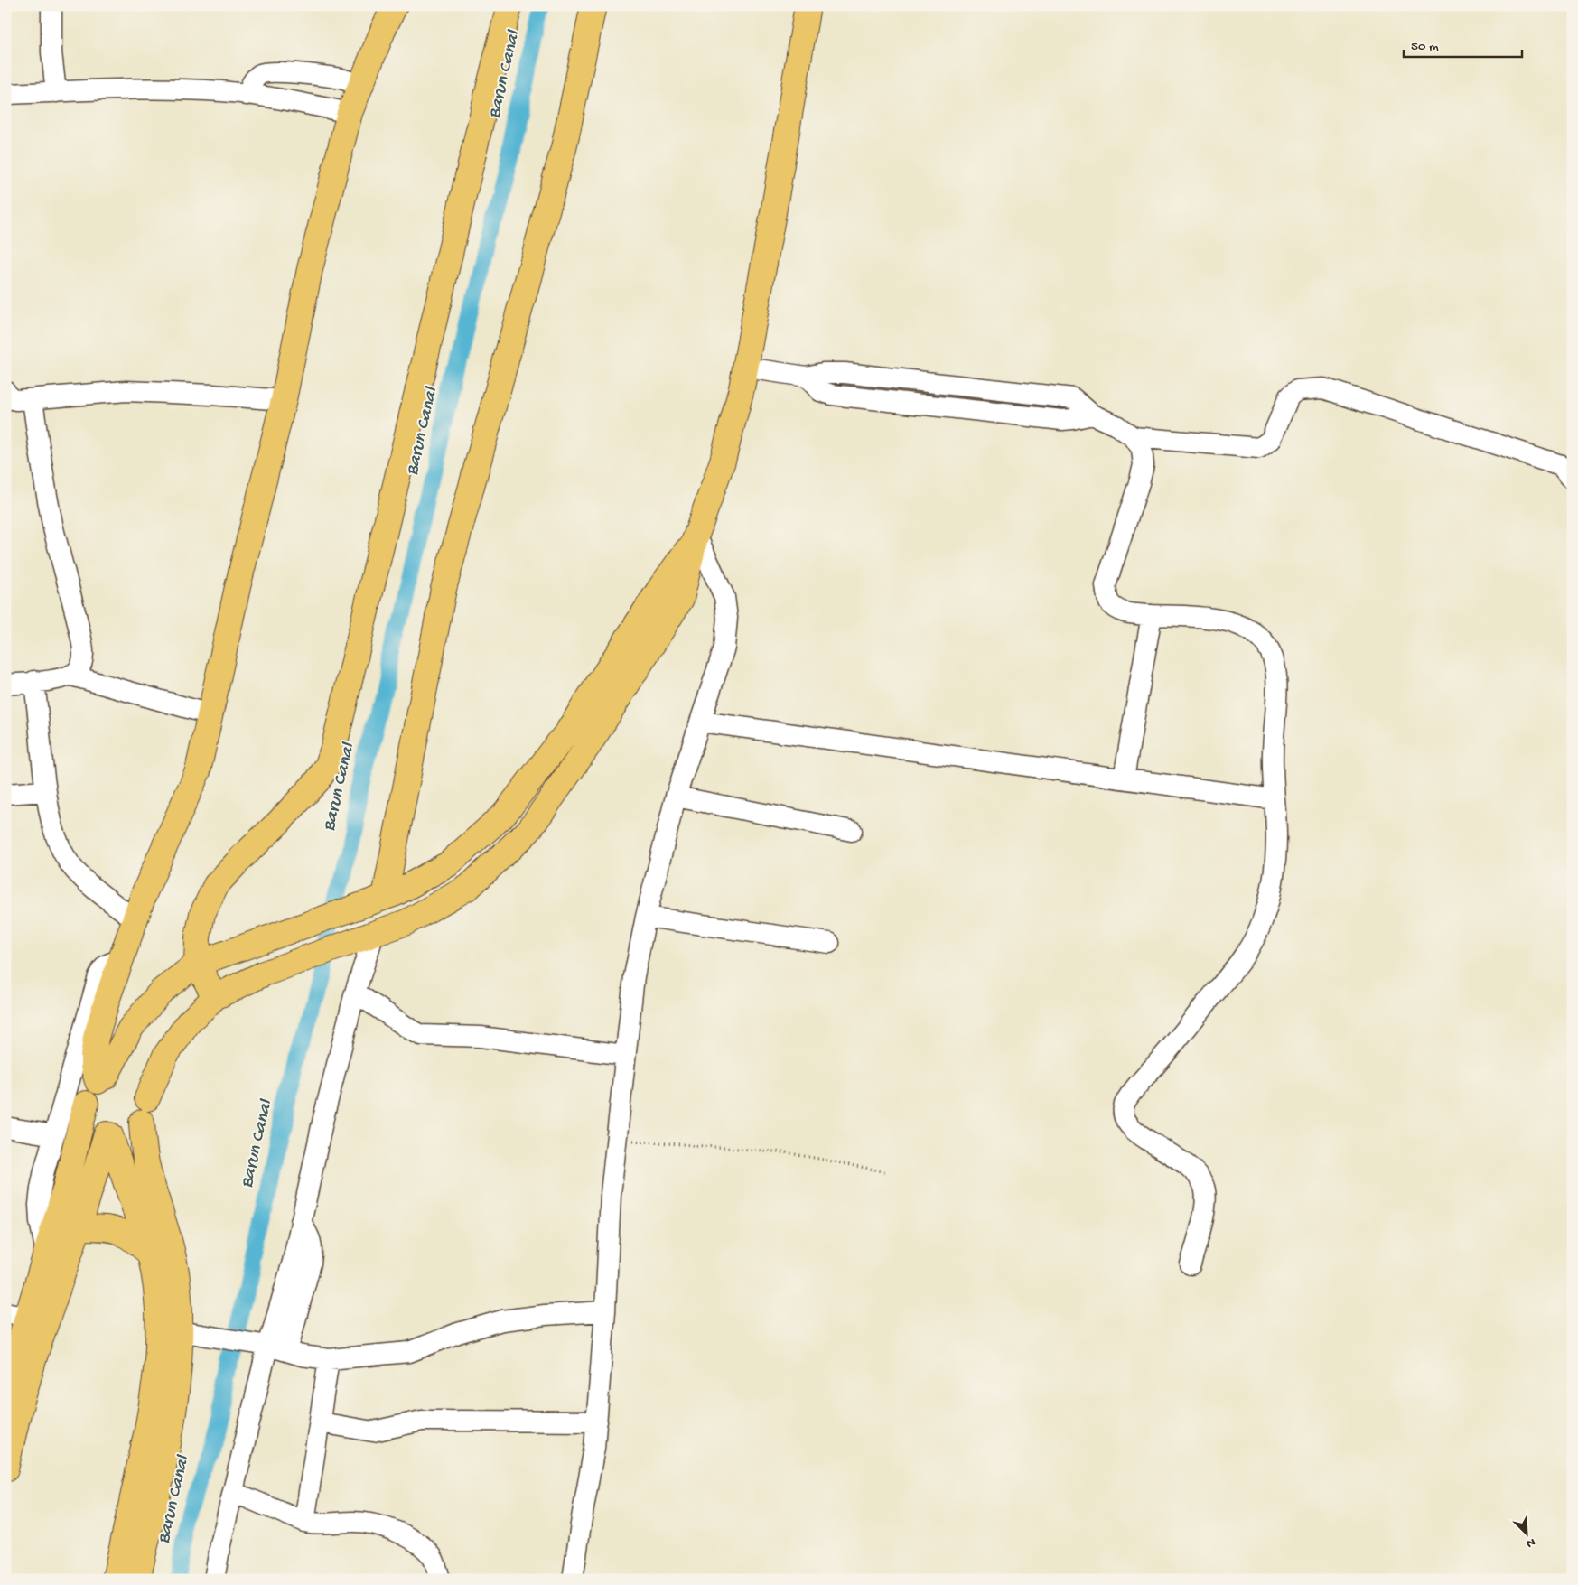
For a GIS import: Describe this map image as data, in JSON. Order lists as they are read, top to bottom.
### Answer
{
  "water": ["Barun Canal"],
  "scale_bar": "50 m",
  "north": "bottom right"
}
